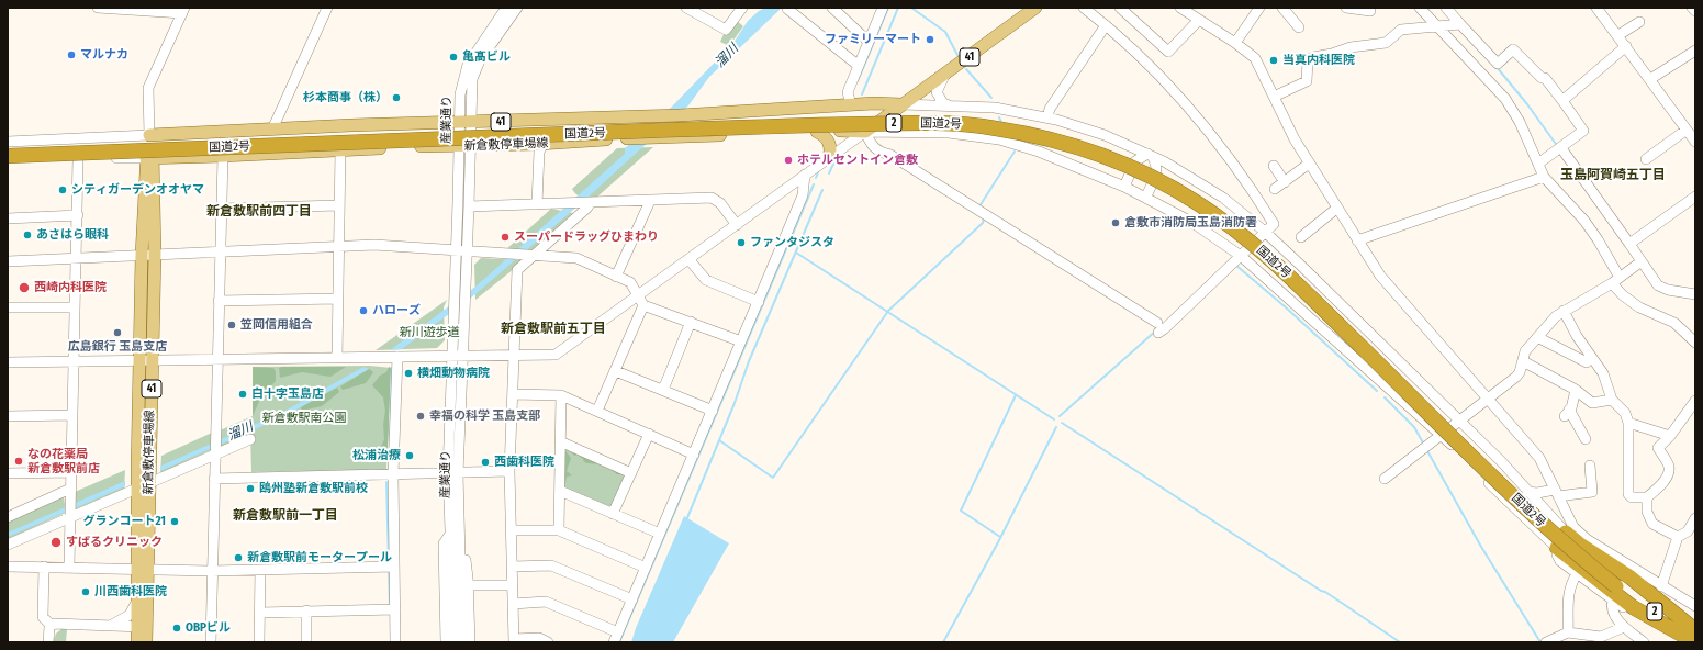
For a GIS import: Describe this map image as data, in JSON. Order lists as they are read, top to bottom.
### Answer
{
  "streets": {
    "highway": ["2", "国道2号"],
    "main road": ["41", "新倉敷停車場線"],
    "street": ["産業通り"]
  },
  "crossings": [
    ["41", "新倉敷停車場線"],
    ["産業通り", "新倉敷停車場線"]
  ],
  "districts": [
    "玉島阿賀崎五丁目",
    "新倉敷駅前四丁目",
    "新倉敷駅前五丁目",
    "新倉敷駅前一丁目"
  ],
  "water": ["溜川"],
  "parks": ["新川遊歩道", "新倉敷駅南公園"],
  "places": [
    "ファミリーマート",
    "マルナカ",
    "亀髙ビル",
    "当真内科医院",
    "杉本商事（株）",
    "ホテルセントイン倉敷",
    "シティガーデンオオヤマ",
    "倉敷市消防局玉島消防署",
    "あさはら眼科",
    "スーパードラッグひまわり",
    "ファンタジスタ",
    "西崎内科医院",
    "ハローズ",
    "笠岡信用組合",
    "広島銀行 玉島支店",
    "横畑動物病院",
    "白十字玉島店",
    "幸福の科学 玉島支部",
    "松浦治療",
    "なの花薬局 新倉敷駅前店",
    "西歯科医院",
    "鴎州塾新倉敷駅前校",
    "グランコート21",
    "すばるクリニック",
    "新倉敷駅前モータープール",
    "川西歯科医院",
    "OBPビル"
  ]
}
